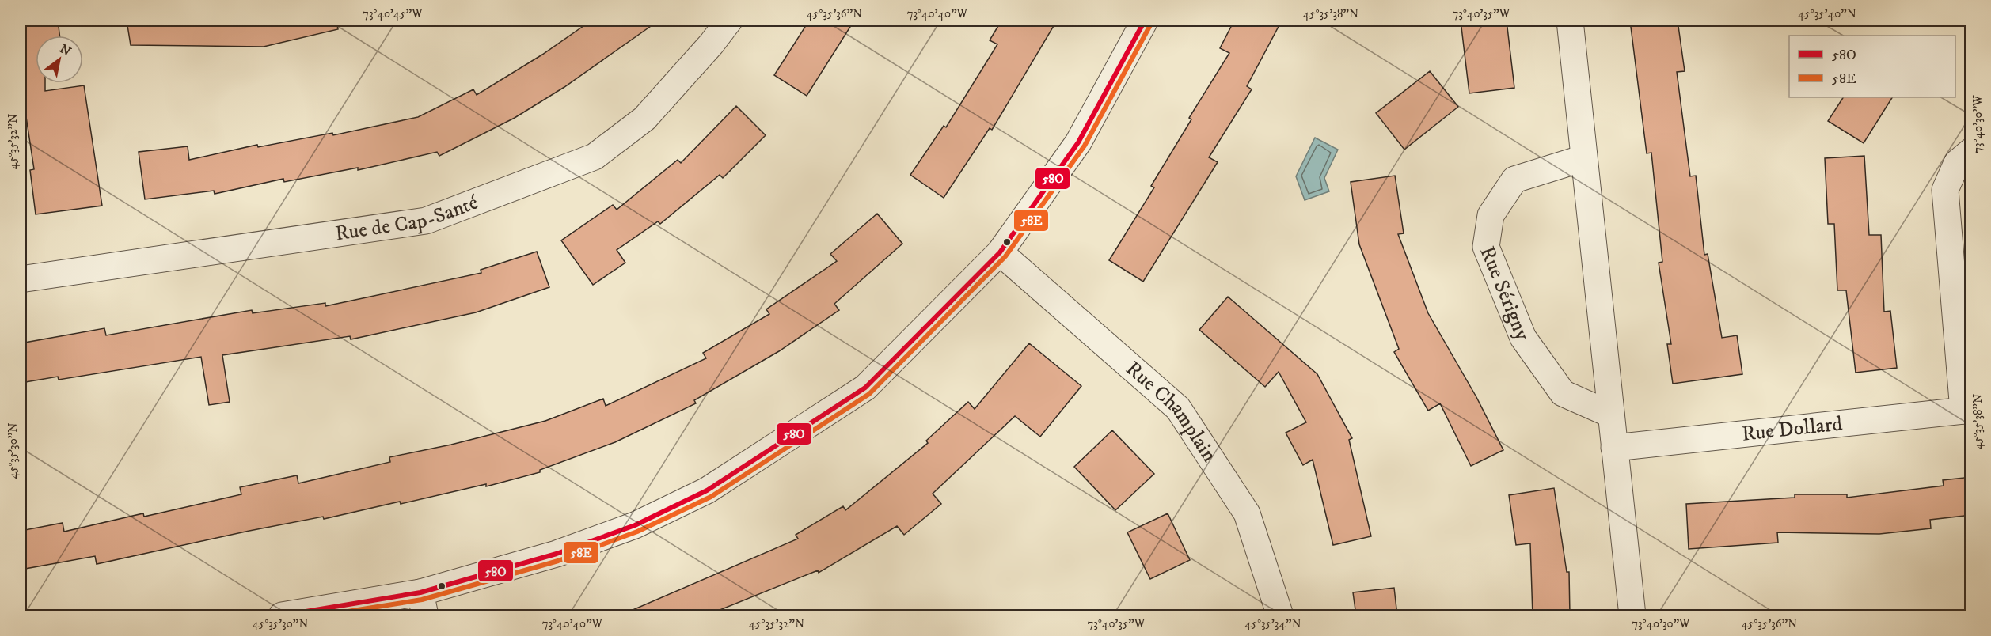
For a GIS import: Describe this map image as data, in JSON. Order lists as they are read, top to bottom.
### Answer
{
  "streets": {
    "street": [
      "Rue de Cap-Santé",
      "Rue Sérigny",
      "Rue Champlain",
      "Rue Dollard"
    ]
  },
  "lines": ["transit line 58O", "transit line 58E"],
  "legend": ["58O", "58E"],
  "north": "top right",
  "coordinates": [
    "73°40'45\"W",
    "45°35'36\"N",
    "73°40'40\"W",
    "45°35'38\"N",
    "73°40'35\"W",
    "45°35'40\"N",
    "73°40'30\"W",
    "45°35'32\"N",
    "45°35'30\"N",
    "45°35'34\"N"
  ]
}
